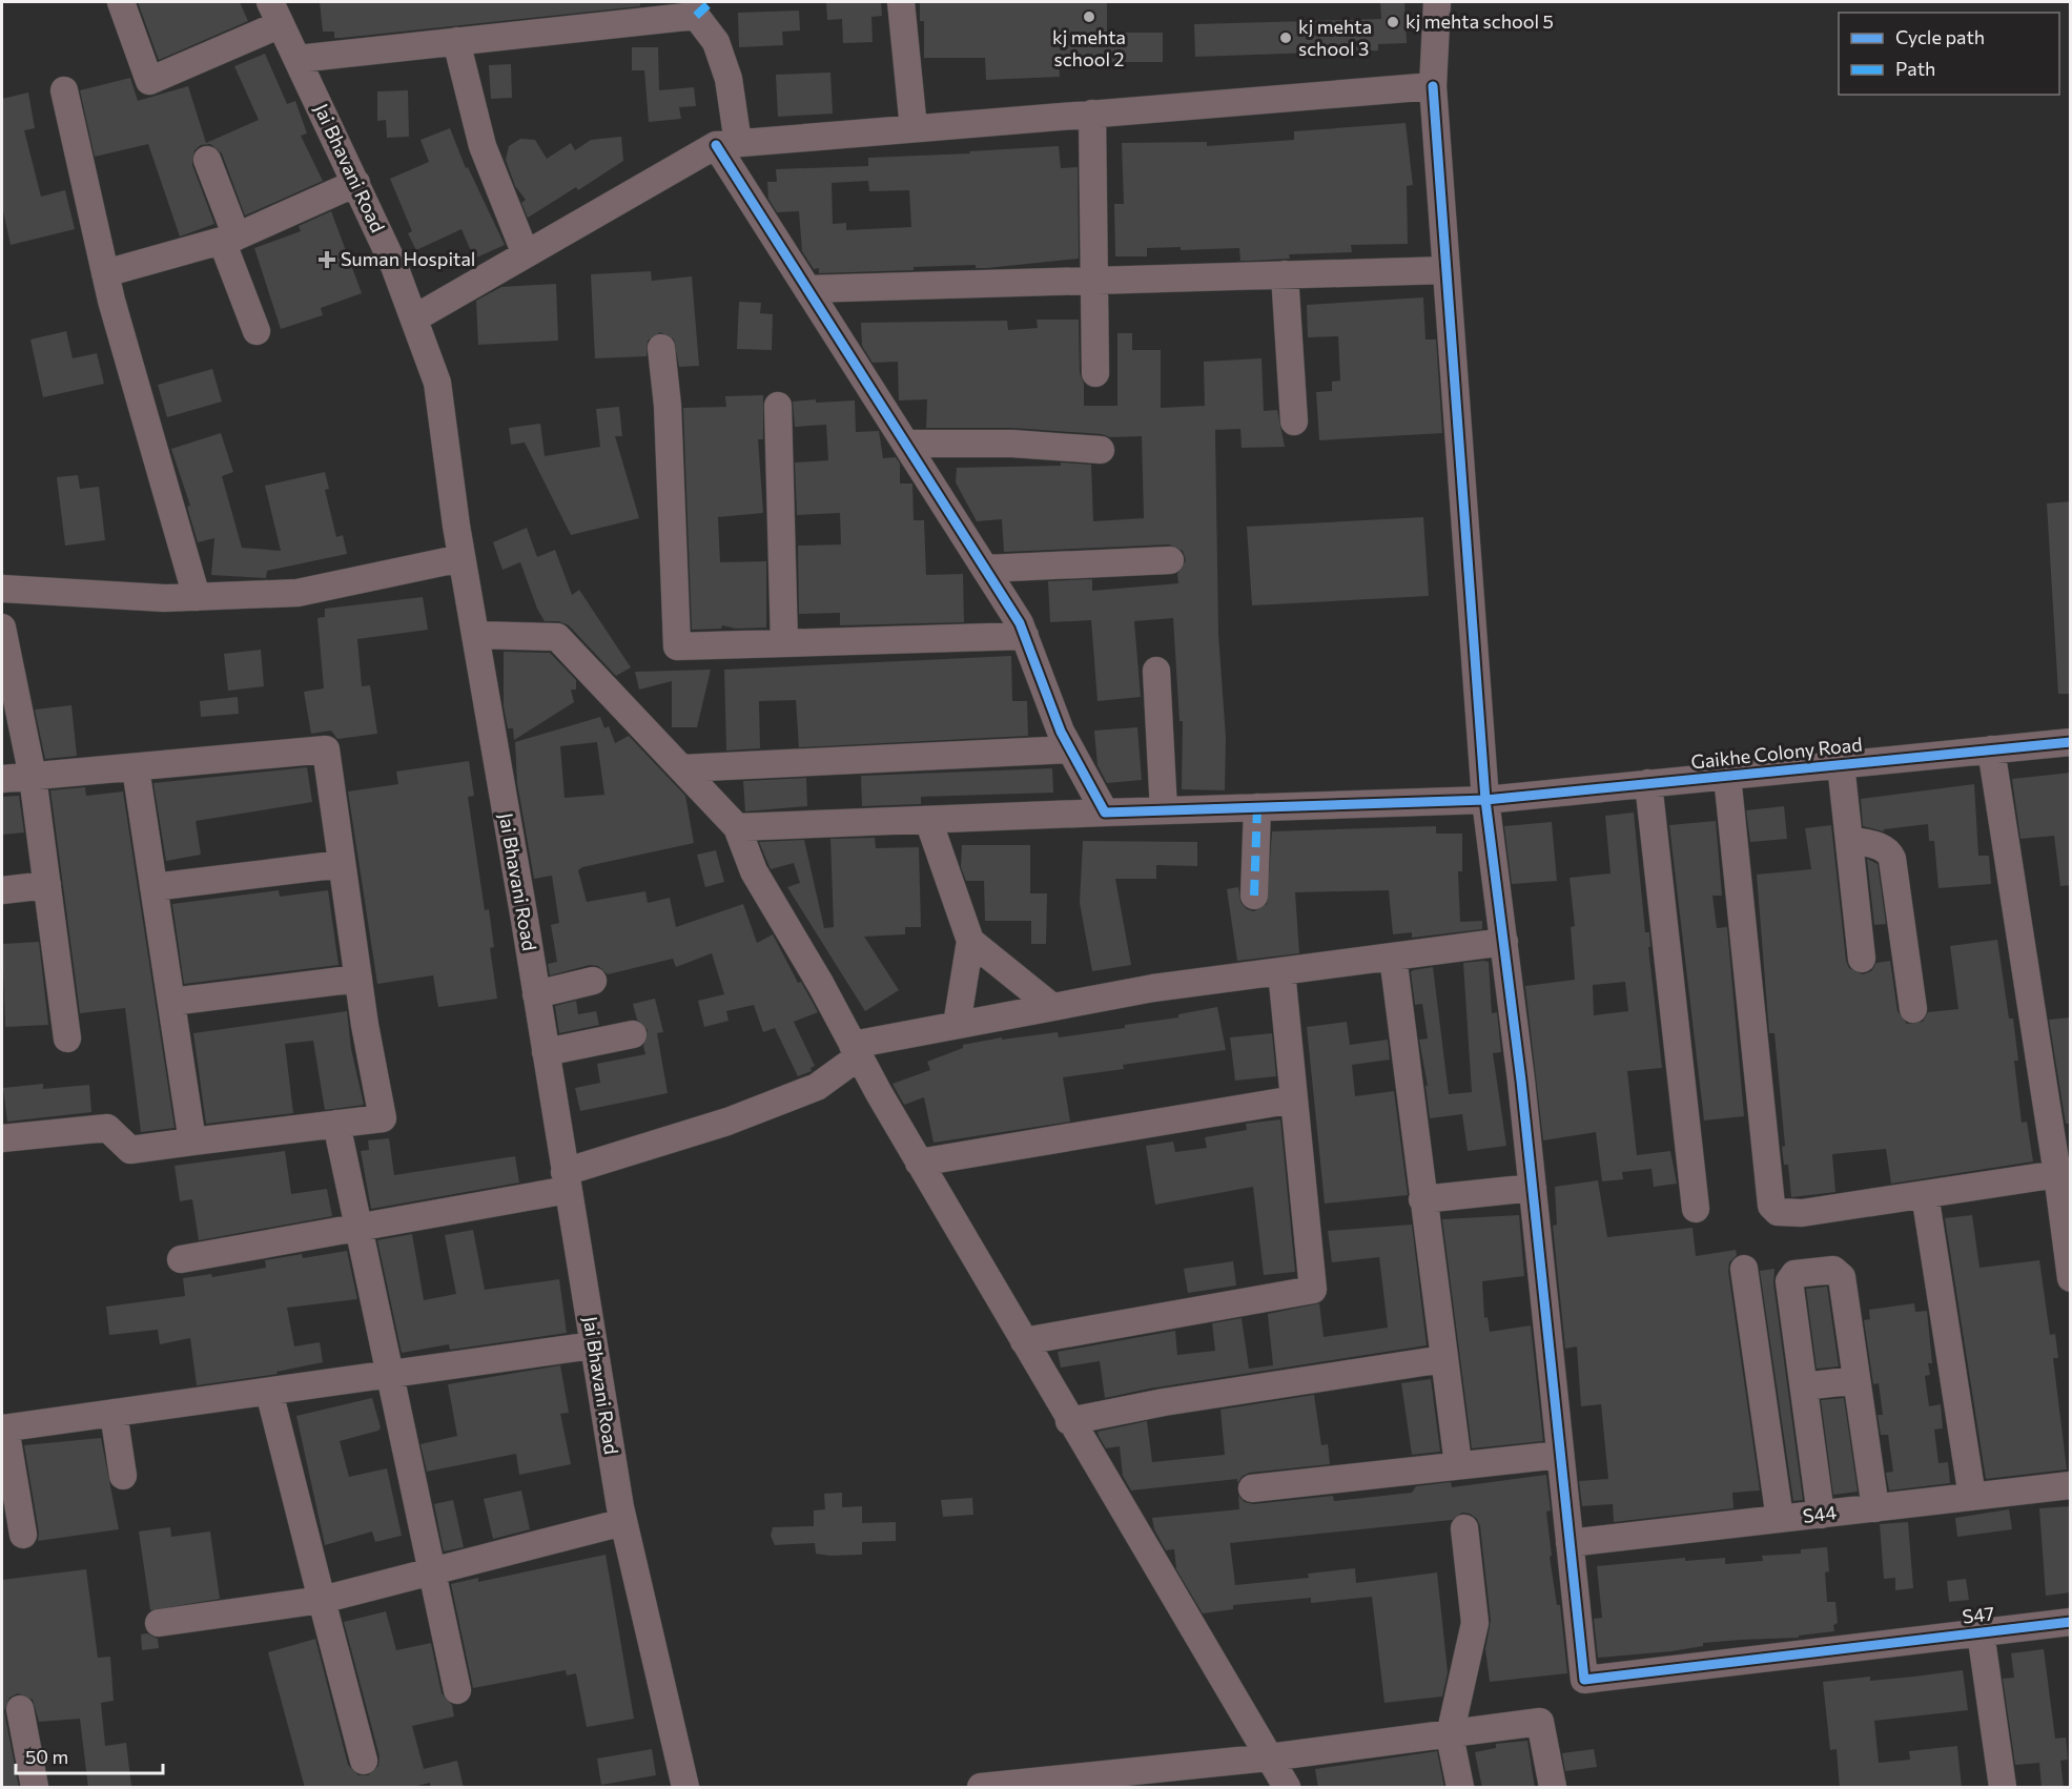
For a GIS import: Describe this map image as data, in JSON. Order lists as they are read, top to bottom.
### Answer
{
  "streets": {
    "street": [
      "Jai Bhavani Road",
      "Gaikhe Colony Road",
      "S44",
      "S47"
    ]
  },
  "crossings": [
    ["S44", "S47"]
  ],
  "places": {
    "other": ["kj mehta school 2", "kj mehta school 5", "kj mehta school 3"],
    "health": ["Suman Hospital"]
  },
  "legend": ["Cycle path", "Path"],
  "scale_bar": "50 m"
}
